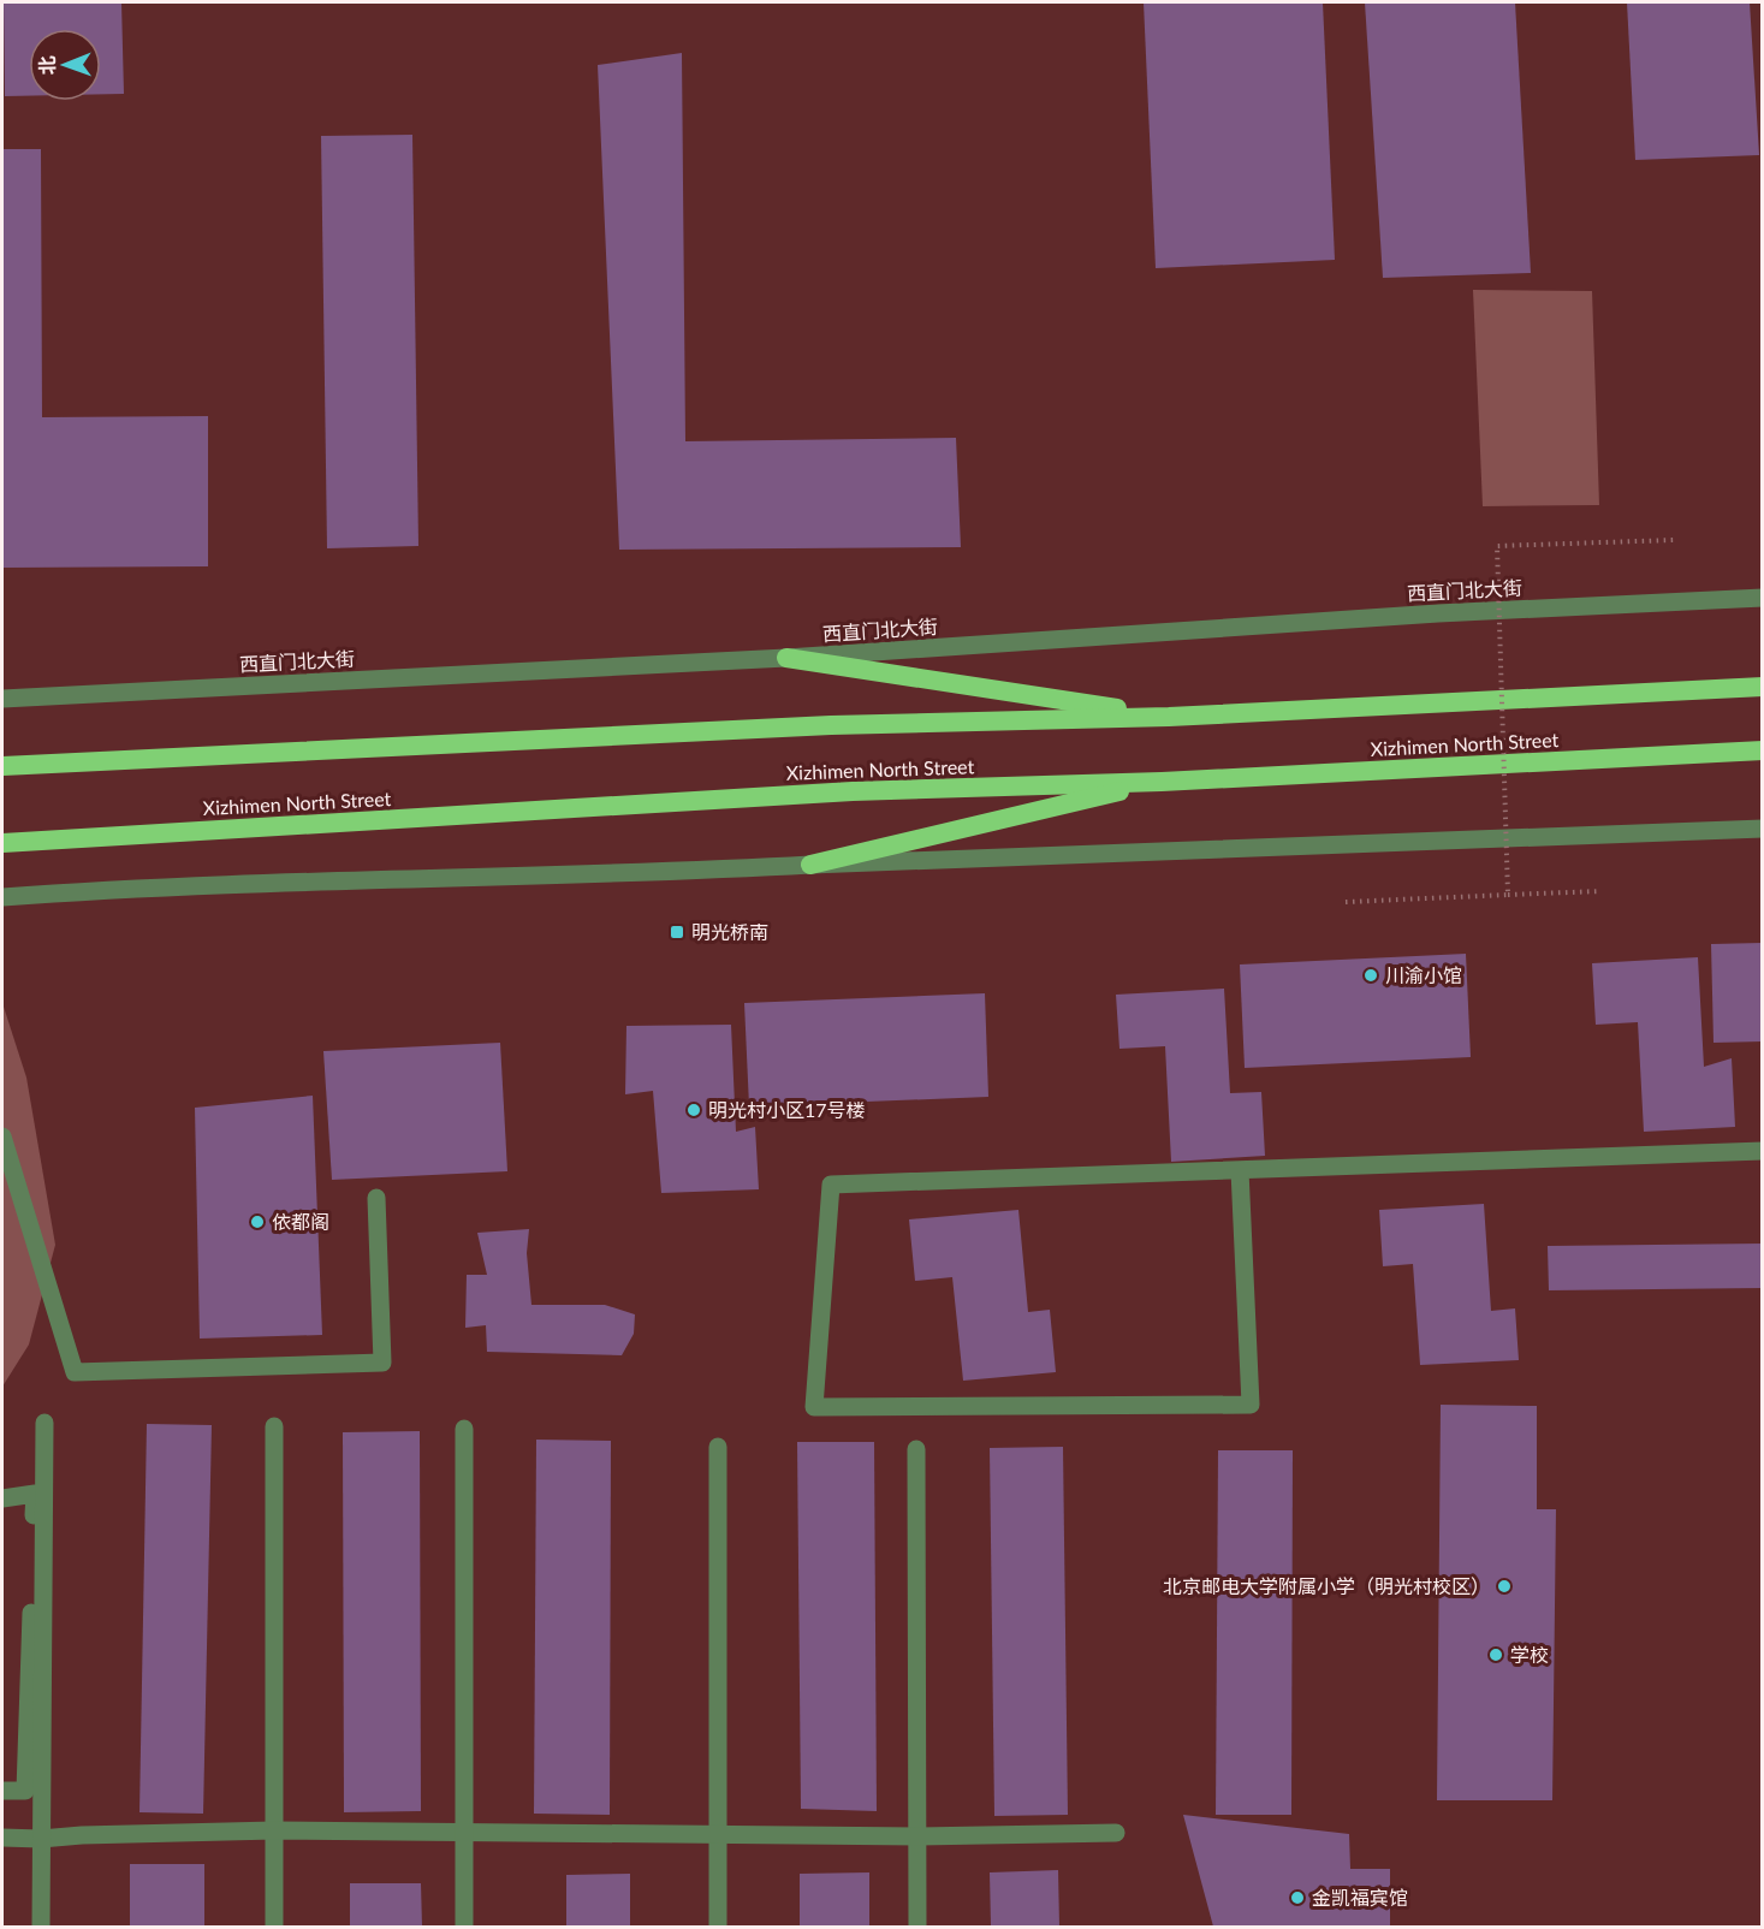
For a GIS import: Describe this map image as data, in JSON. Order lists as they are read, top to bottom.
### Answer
{
  "streets": {
    "highway": ["Xizhimen North Street"],
    "street": ["西直门北大街"]
  },
  "places": {
    "transit": ["明光桥南"],
    "other": [
      "川渝小馆",
      "明光村小区17号楼",
      "依都阁",
      "北京邮电大学附属小学（明光村校区）",
      "学校",
      "金凯福宾馆"
    ]
  },
  "north": "left"
}
